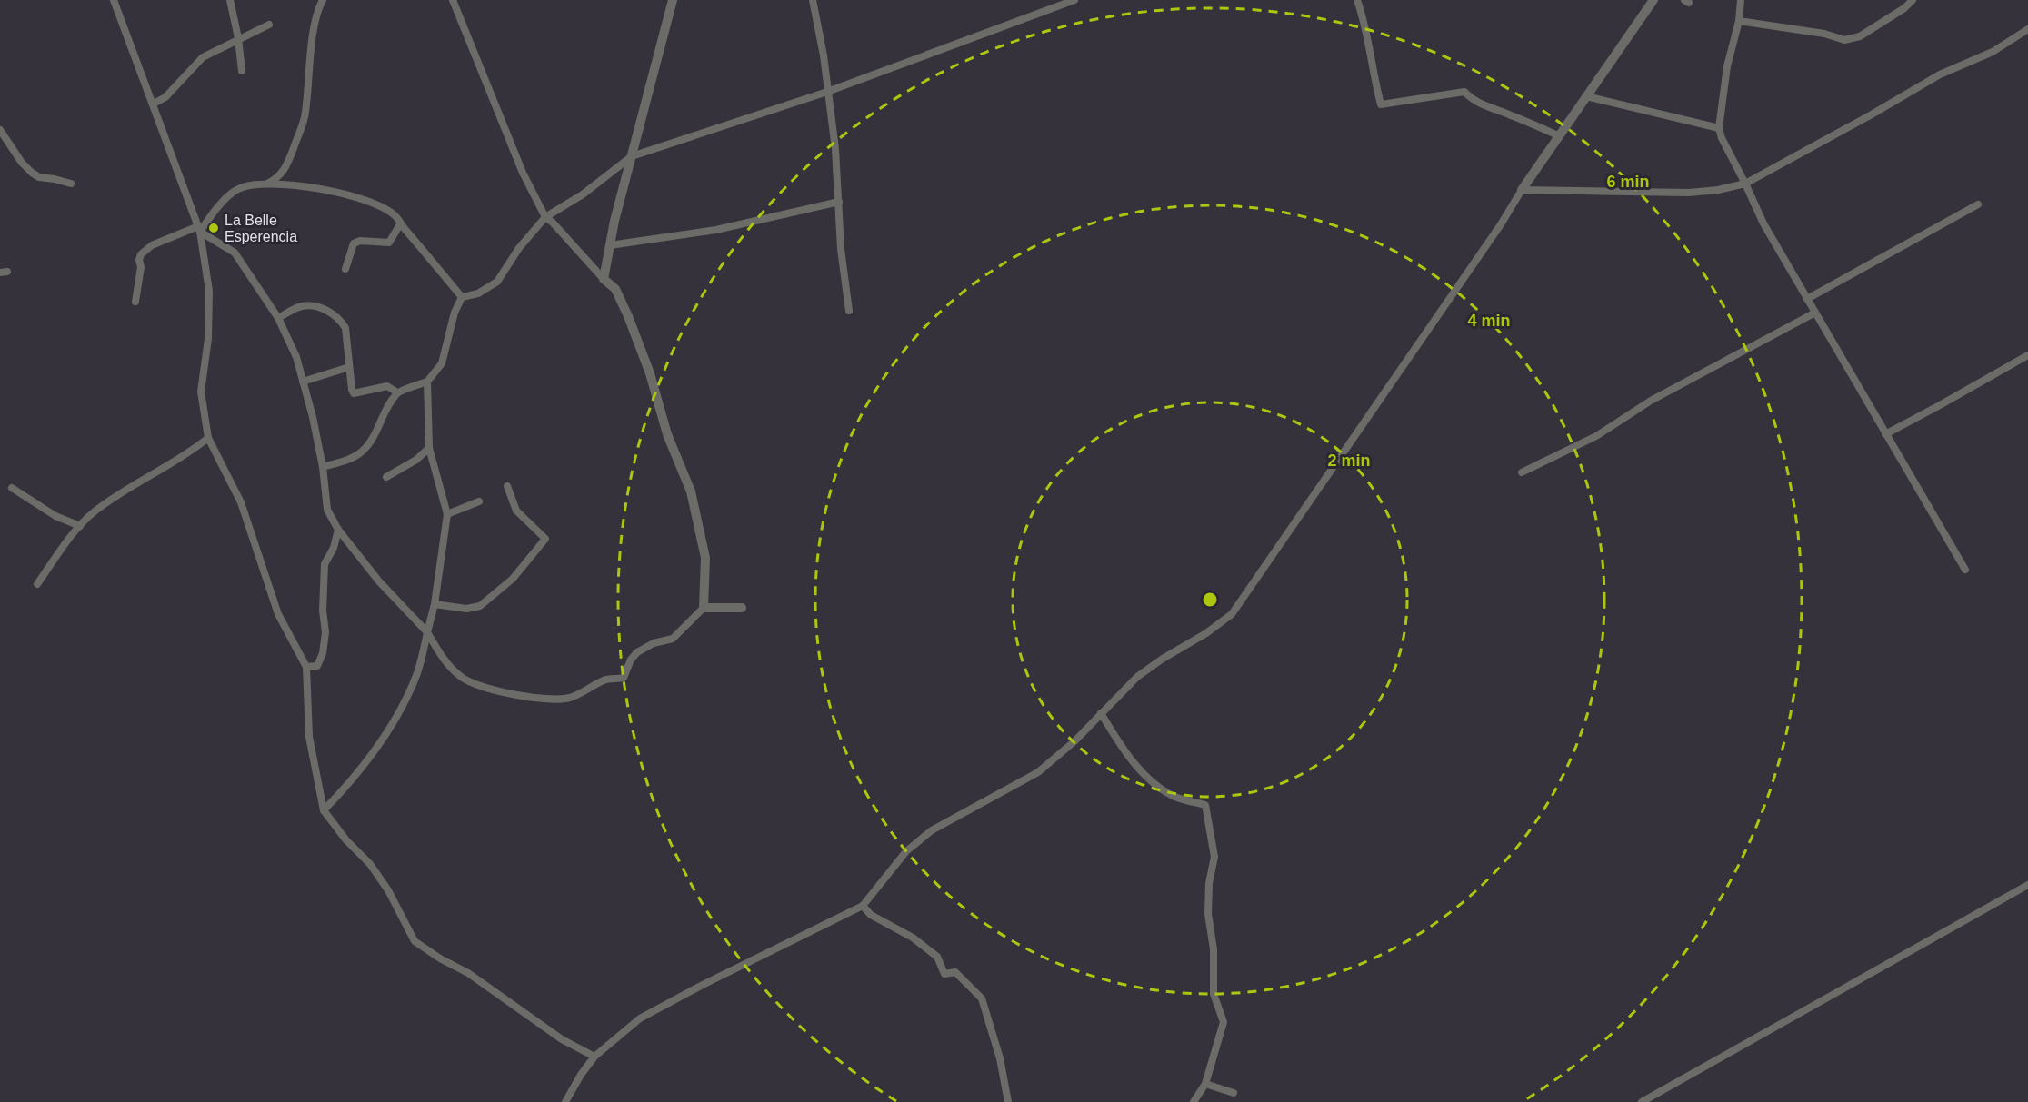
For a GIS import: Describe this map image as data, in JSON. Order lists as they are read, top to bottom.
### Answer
{
  "places": ["La Belle Esperencia"],
  "rings": ["6 min", "4 min", "2 min"]
}
